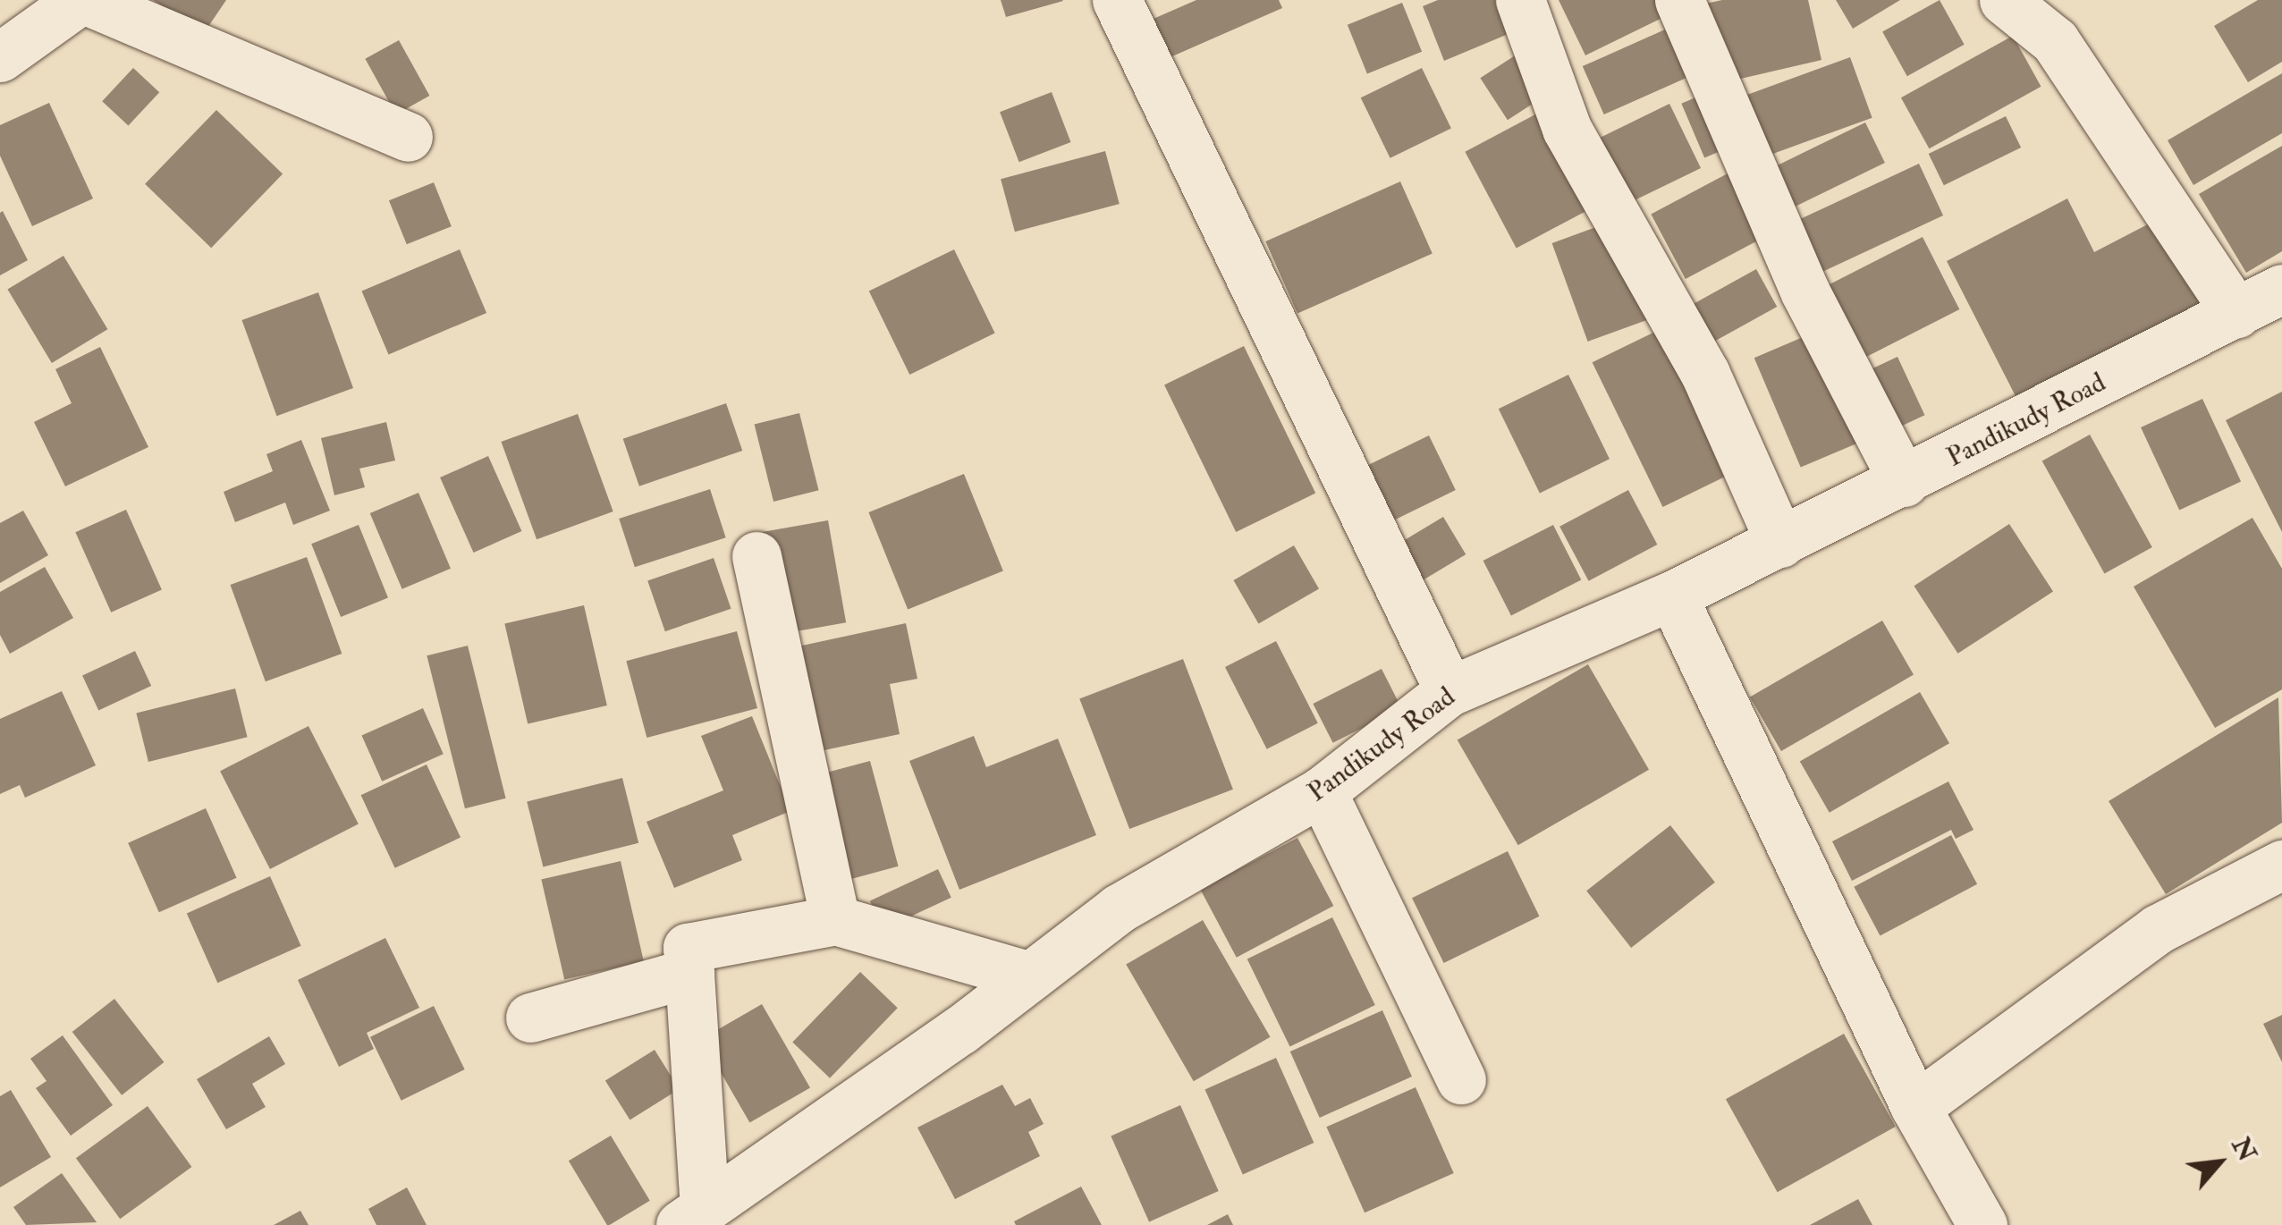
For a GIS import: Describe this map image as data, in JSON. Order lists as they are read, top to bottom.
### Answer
{
  "streets": {
    "street": ["Pandikudy Road"]
  },
  "north": "top right"
}
